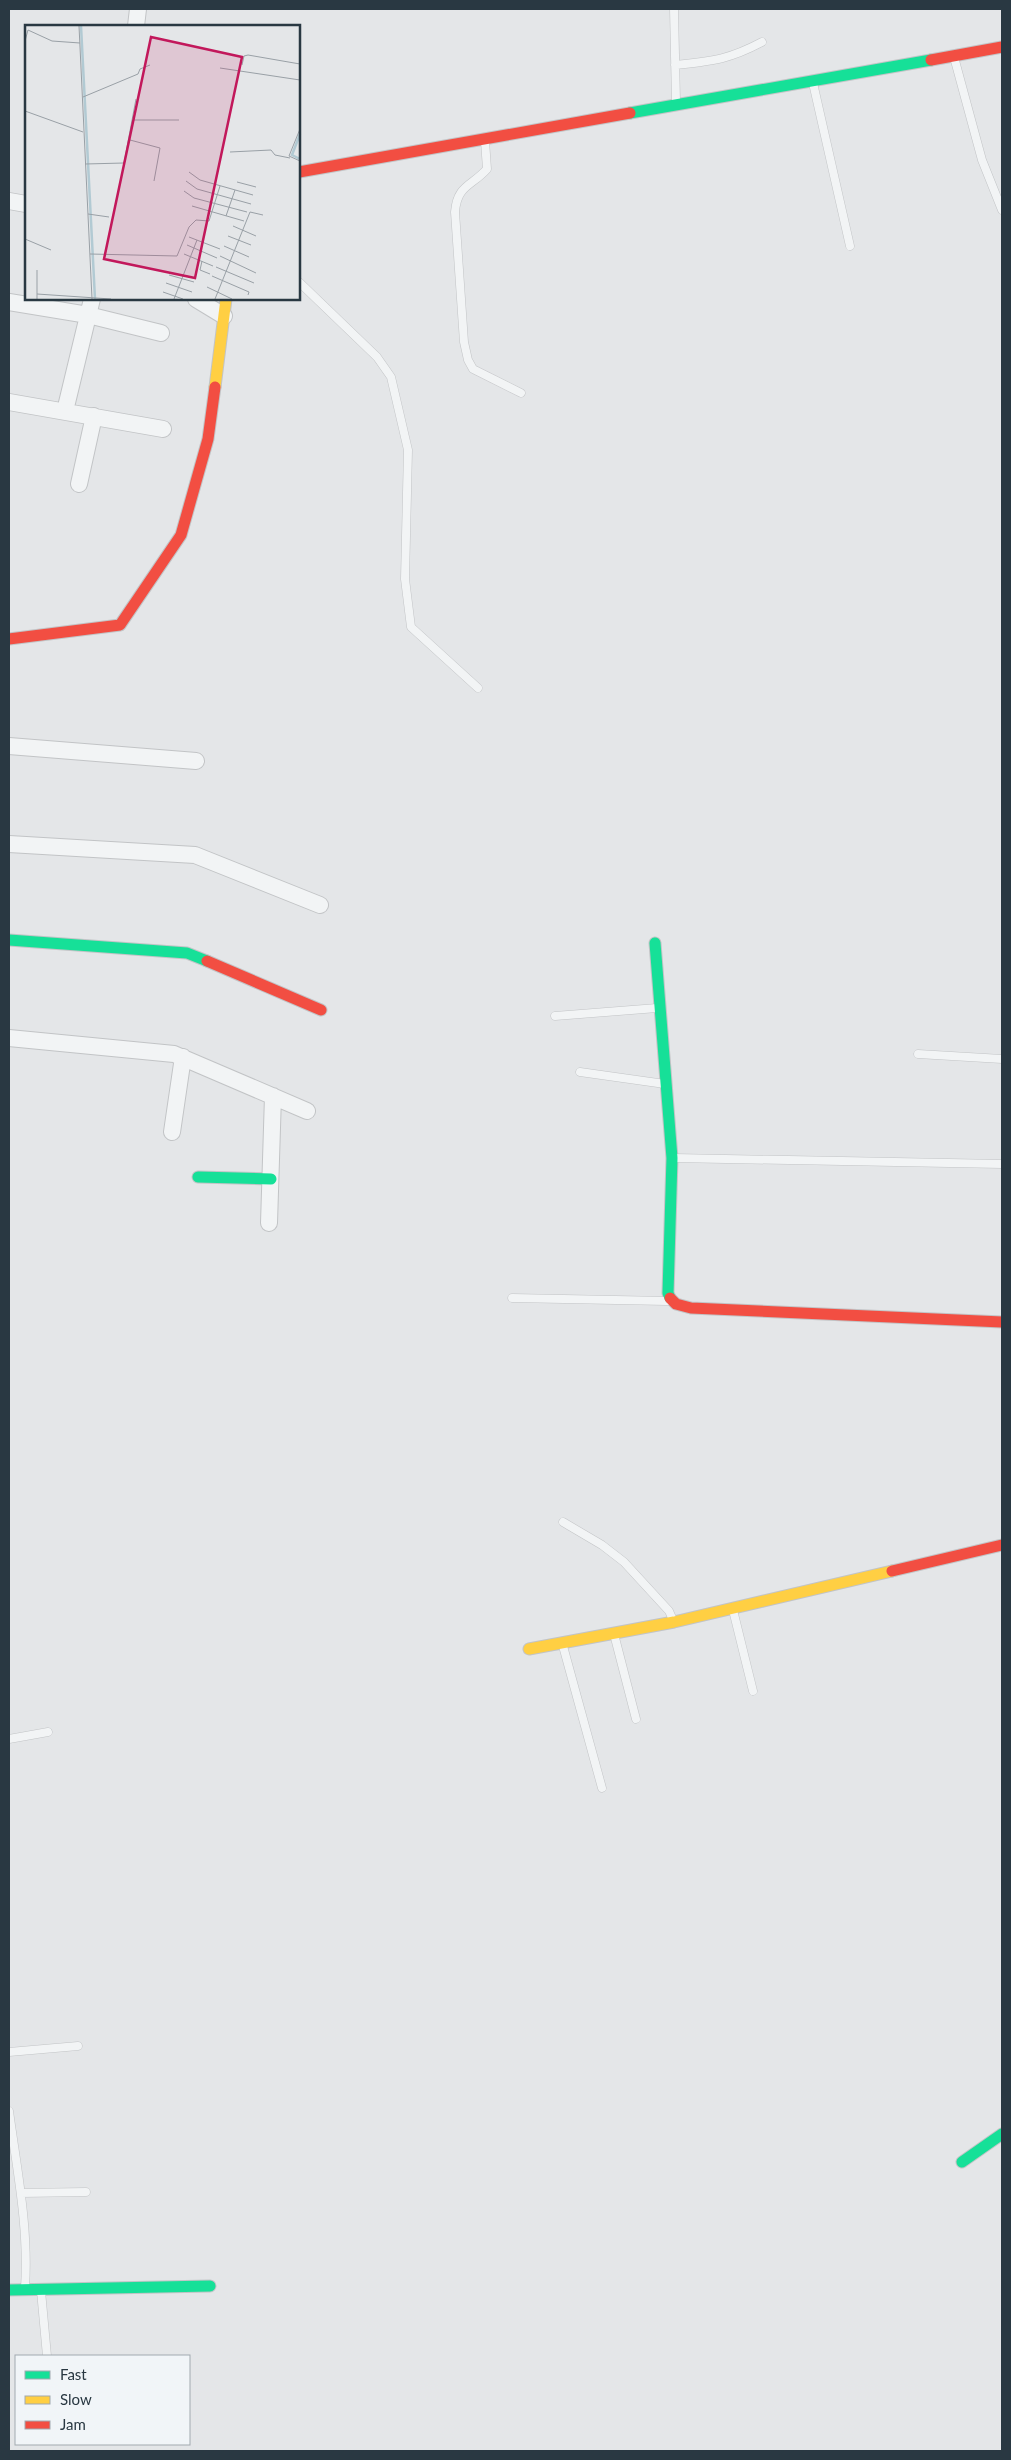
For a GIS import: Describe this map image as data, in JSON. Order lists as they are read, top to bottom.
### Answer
{
  "legend": ["Fast", "Slow", "Jam"]
}
